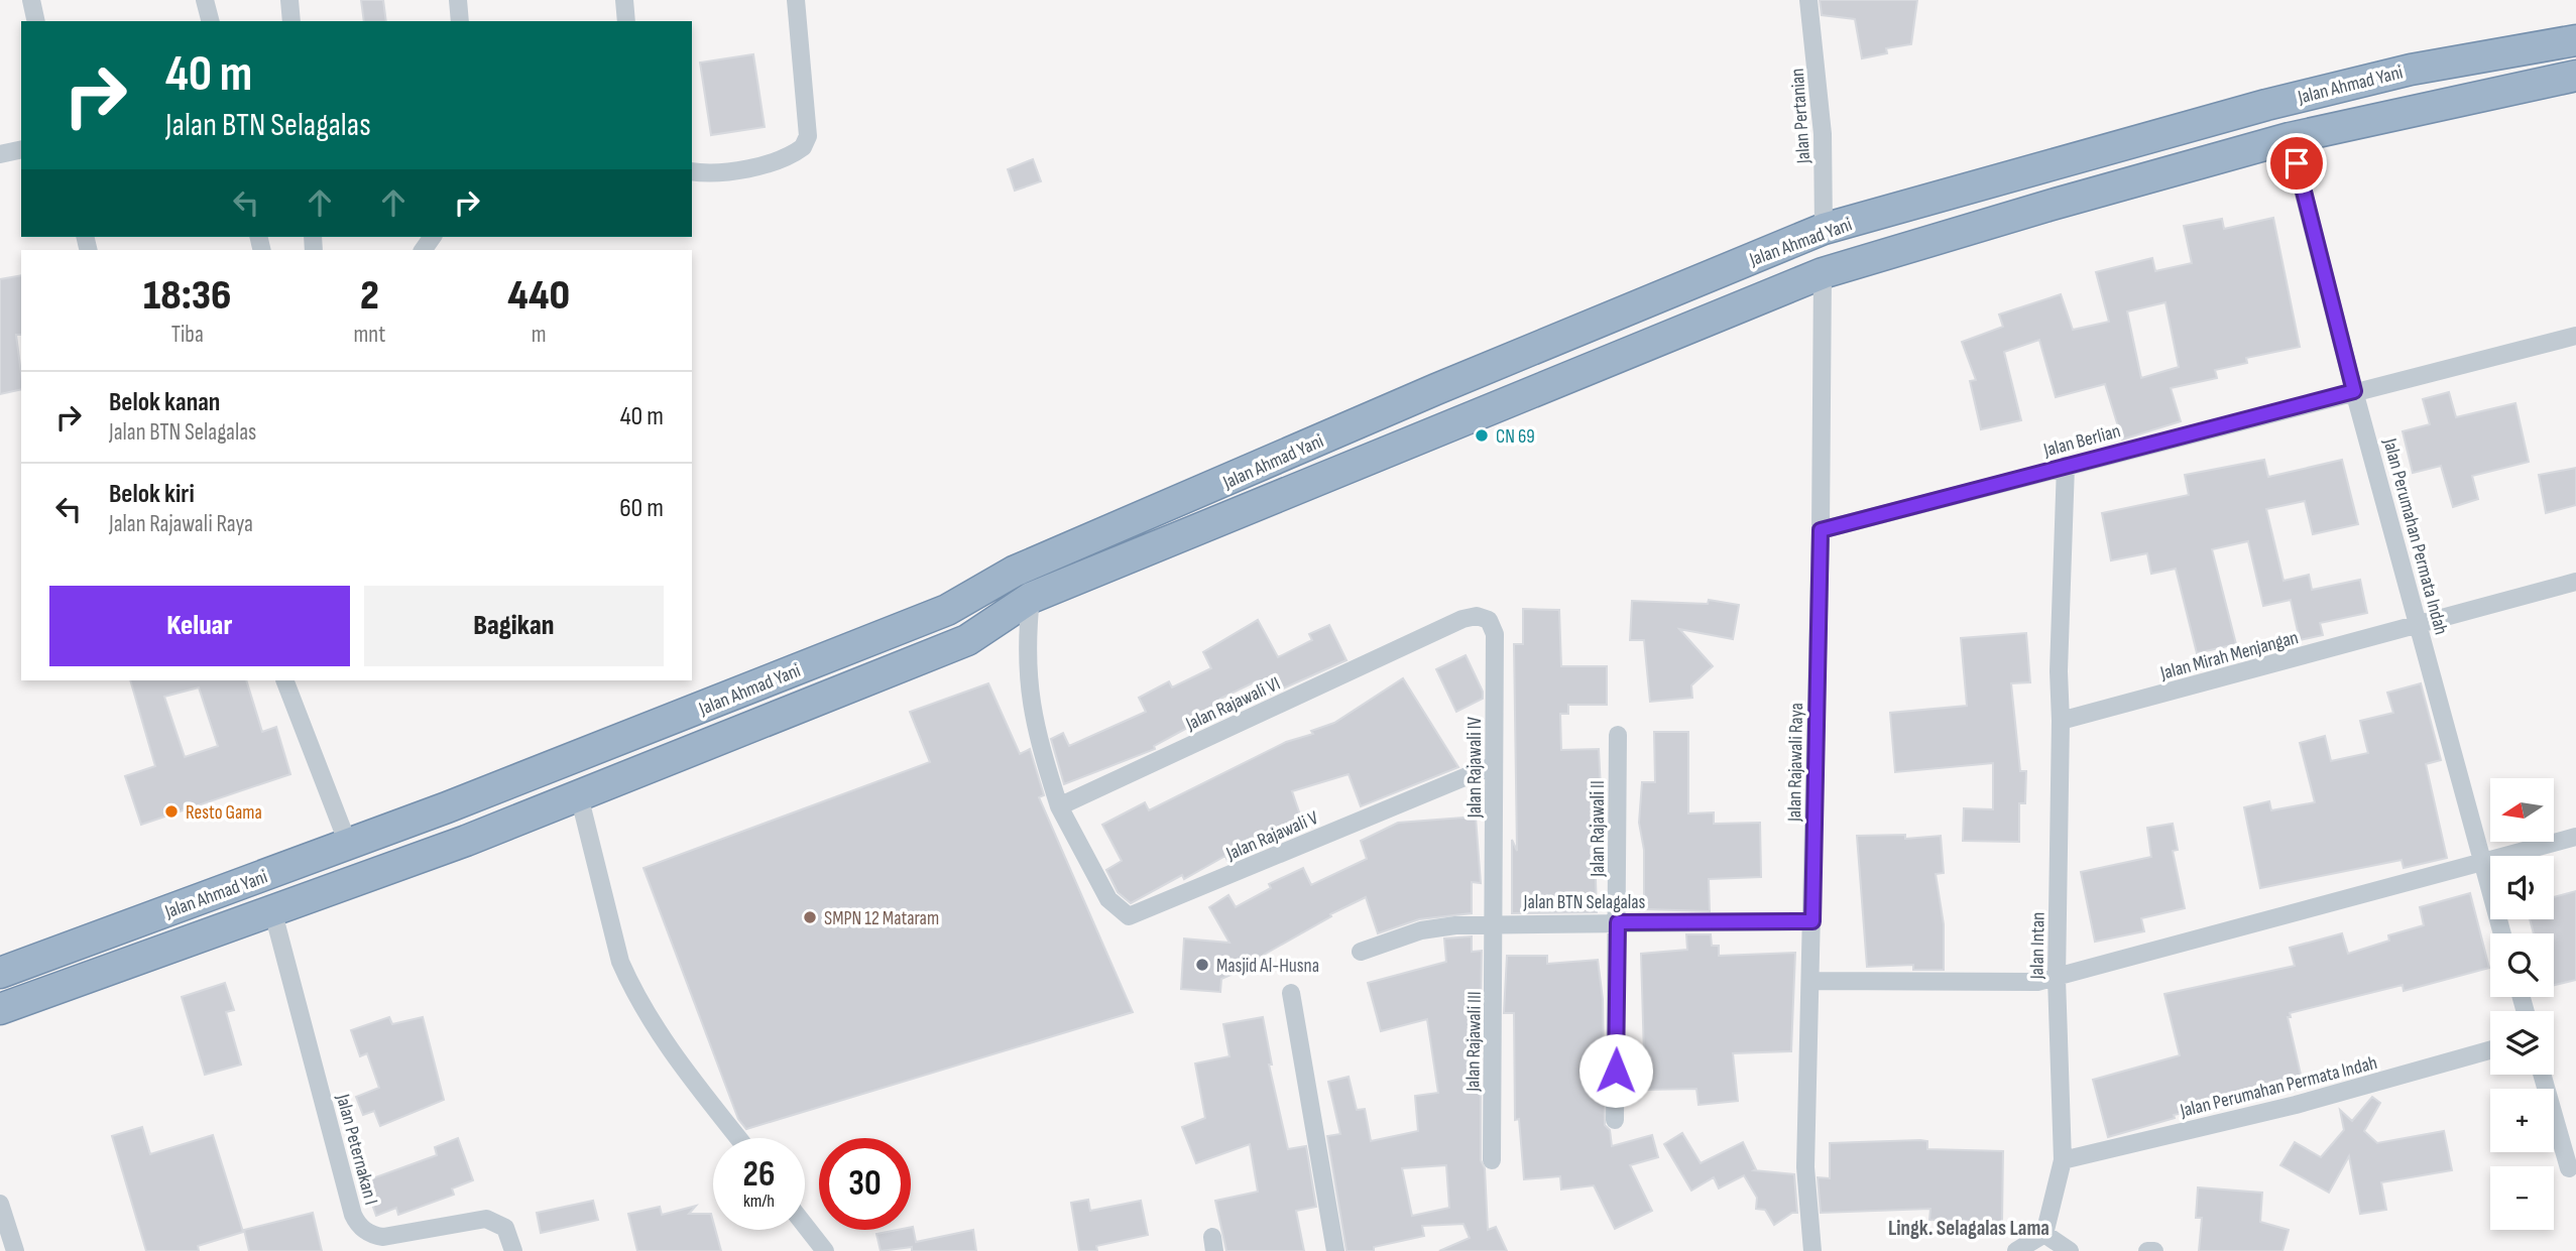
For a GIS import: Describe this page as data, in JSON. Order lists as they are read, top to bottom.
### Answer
{
  "streets": {
    "highway": ["Jalan Ahmad Yani"],
    "street": [
      "Jalan Pertanian",
      "Jalan Berlian",
      "Jalan Perumahan Permata Indah",
      "Jalan Mirah Menjangan",
      "Jalan Rajawali VI",
      "Jalan Rajawali Raya",
      "Jalan Rajawali IV",
      "Jalan Rajawali II",
      "Jalan Rajawali V",
      "Jalan BTN Selagalas",
      "Jalan Intan",
      "Jalan Rajawali III",
      "Jalan Peternakan I"
    ]
  },
  "crossings": [
    ["Jalan Ahmad Yani", "Jalan Pertanian"],
    ["Jalan Berlian", "Jalan Perumahan Permata Indah"],
    ["Jalan Berlian", "Jalan Rajawali Raya"],
    ["Jalan Berlian", "Jalan Intan"],
    ["Jalan Perumahan Permata Indah", "Jalan Mirah Menjangan"],
    ["Jalan Perumahan Permata Indah", "Jalan Intan"],
    ["Jalan Mirah Menjangan", "Jalan Intan"],
    ["Jalan Rajawali VI", "Jalan Rajawali IV"],
    ["Jalan Rajawali VI", "Jalan Rajawali V"],
    ["Jalan Rajawali Raya", "Jalan BTN Selagalas"],
    ["Jalan Rajawali IV", "Jalan Rajawali V"],
    ["Jalan Rajawali IV", "Jalan BTN Selagalas"],
    ["Jalan Rajawali IV", "Jalan Rajawali III"],
    ["Jalan Rajawali II", "Jalan BTN Selagalas"],
    ["Jalan BTN Selagalas", "Jalan Rajawali III"]
  ],
  "districts": ["Lingk. Selagalas Lama"],
  "places": [
    "CN 69",
    "Resto Gama",
    "SMPN 12 Mataram",
    "Masjid Al-Husna"
  ],
  "north": "left",
  "page": {
    "turn": ["40 m", "Jalan BTN Selagalas"],
    "eta": [
      "18:36",
      "Tiba",
      "2",
      "mnt",
      "440",
      "m"
    ],
    "list": [
      {
        "name": "Belok kanan",
        "note": "Jalan BTN Selagalas",
        "value": "40 m"
      },
      {
        "name": "Belok kiri",
        "note": "Jalan Rajawali Raya",
        "value": "60 m"
      }
    ],
    "buttons": ["Keluar", "Bagikan"],
    "map_buttons": ["+", "−"],
    "speed": "26 km/h",
    "limit": "30"
  }
}
